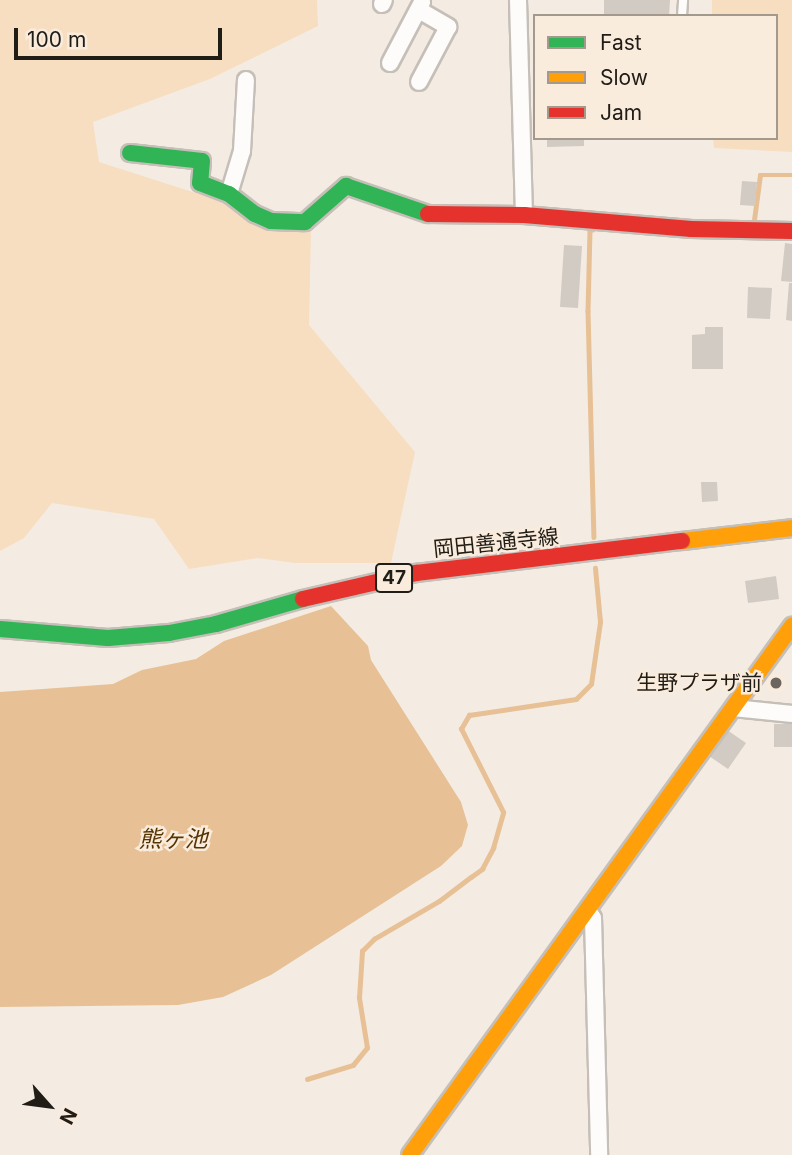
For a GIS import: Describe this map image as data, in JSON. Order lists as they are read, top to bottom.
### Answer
{
  "streets": {
    "street": ["岡田善通寺線", "47"]
  },
  "water": ["熊ヶ池"],
  "places": ["生野プラザ前"],
  "legend": ["Fast", "Slow", "Jam"],
  "scale_bar": "100 m",
  "north": "bottom right"
}
